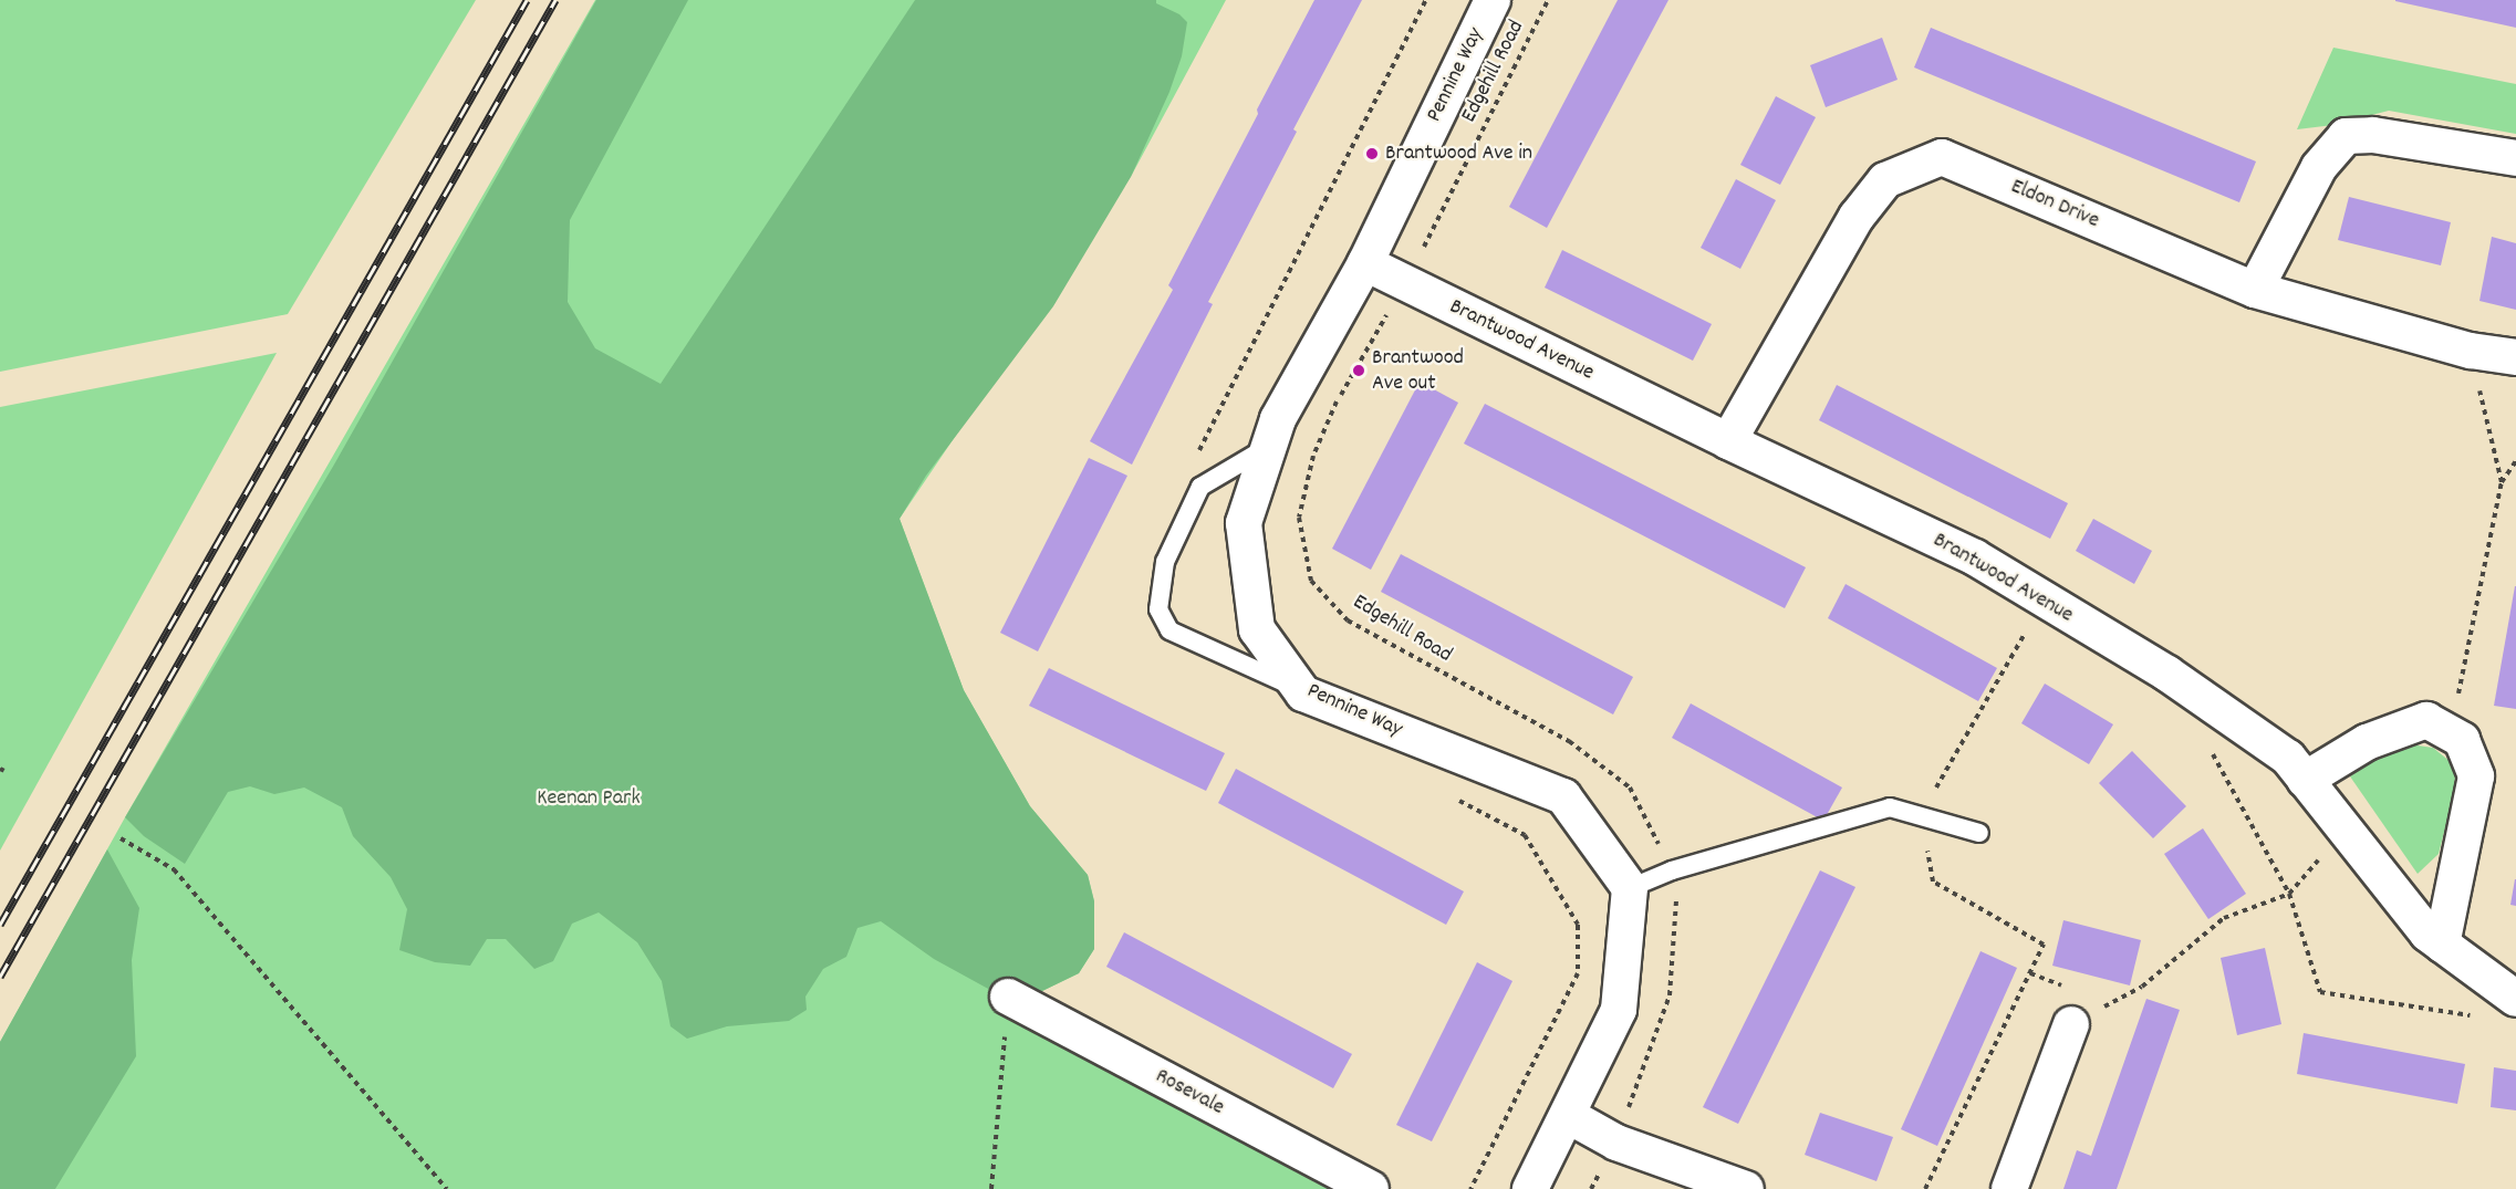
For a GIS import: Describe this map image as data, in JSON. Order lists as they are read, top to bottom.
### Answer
{
  "streets": {
    "street": [
      "Pennine Way",
      "Eldon Drive",
      "Brantwood Avenue",
      "Rosevale"
    ],
    "path": ["Edgehill Road"]
  },
  "crossings": [
    ["Edgehill Road", "Brantwood Avenue"],
    ["Pennine Way", "Brantwood Avenue"],
    ["Eldon Drive", "Brantwood Avenue"]
  ],
  "parks": ["Keenan Park"],
  "places": ["Brantwood Ave in", "Brantwood Ave out"]
}
